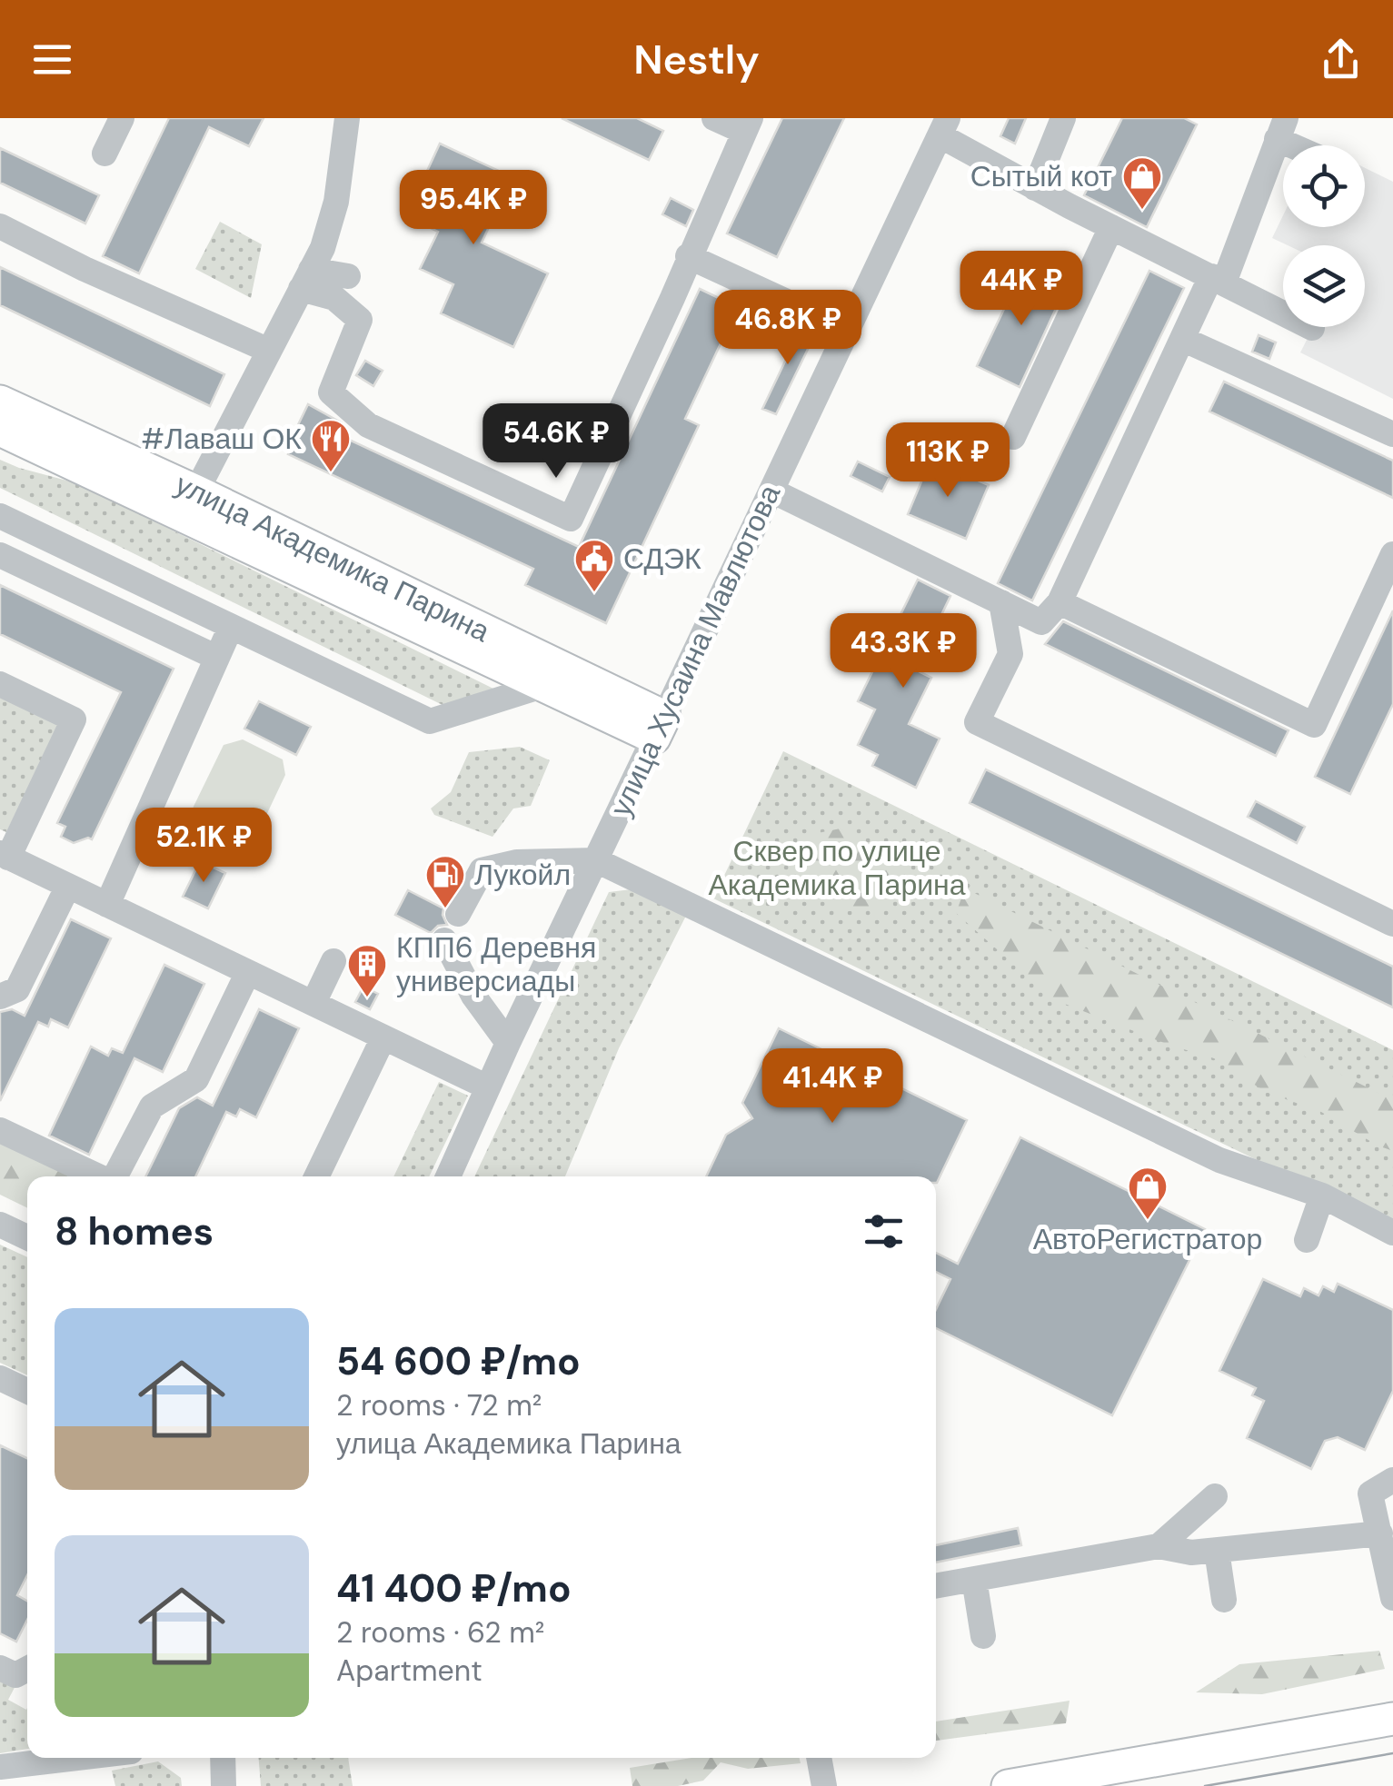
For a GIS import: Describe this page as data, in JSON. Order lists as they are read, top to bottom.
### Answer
{
  "streets": {
    "main road": ["улица Академика Парина"],
    "street": ["улица Хусаина Мавлютова"]
  },
  "crossings": [
    ["улица Академика Парина", "улица Хусаина Мавлютова"]
  ],
  "parks": ["Сквер по улице Академика Парина"],
  "places": {
    "shop": ["Сытый кот", "АвтоРегистратор"],
    "restaurant": ["#Лаваш ОК"],
    "public building": ["СДЭК"],
    "fuel station": ["Лукойл"],
    "building": ["КПП6 Деревня универсиады"]
  },
  "page": {
    "header": "Nestly",
    "price": [
      "95.4K ₽",
      "44K ₽",
      "46.8K ₽",
      "54.6K ₽",
      "113K ₽",
      "43.3K ₽",
      "52.1K ₽",
      "41.4K ₽"
    ],
    "heading": "8 homes",
    "list": [
      {
        "name": "54 600 ₽/mo",
        "note": "2 rooms · 72 m² · улица Академика Парина"
      },
      {
        "name": "41 400 ₽/mo",
        "note": "2 rooms · 62 m² · Apartment"
      }
    ]
  }
}
